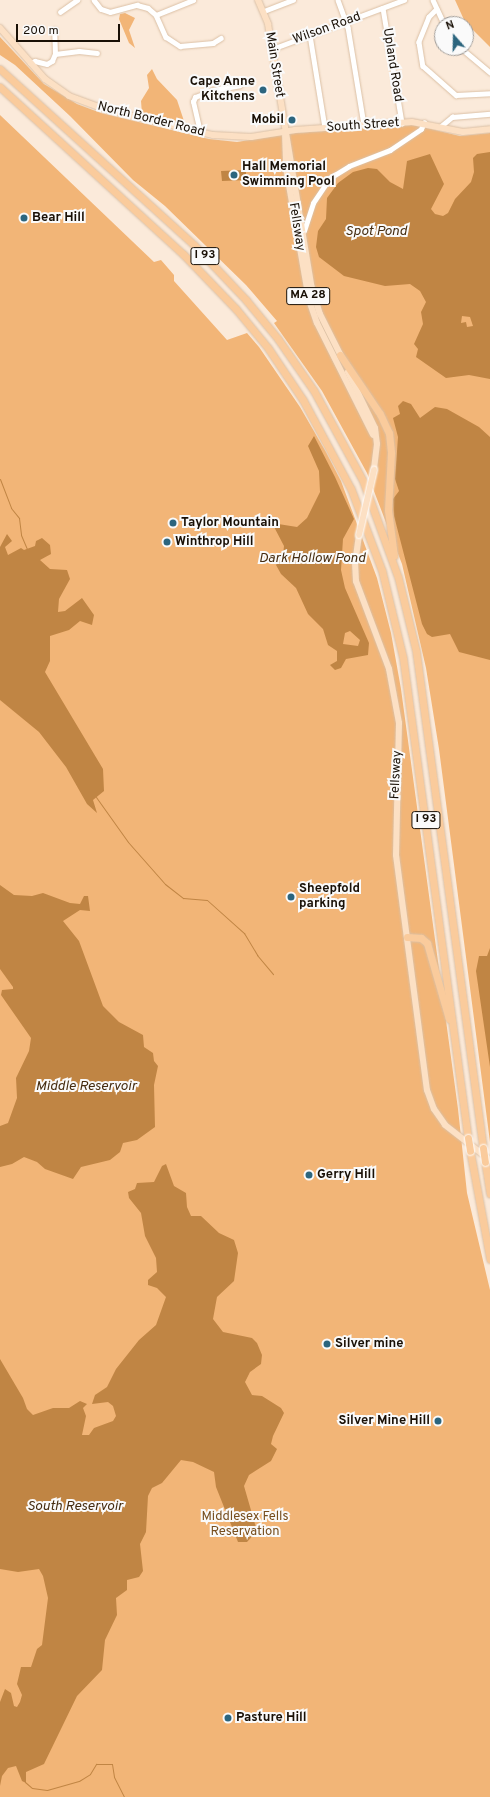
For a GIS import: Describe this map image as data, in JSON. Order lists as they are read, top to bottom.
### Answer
{
  "streets": {
    "highway": ["I 93"],
    "main road": [
      "Main Street",
      "North Border Road",
      "South Street",
      "Fellsway",
      "MA 28"
    ],
    "street": ["Wilson Road", "Upland Road"]
  },
  "crossings": [
    ["Wilson Road", "Main Street"],
    ["Wilson Road", "Upland Road"],
    ["Main Street", "North Border Road"],
    ["Main Street", "South Street"],
    ["Main Street", "Fellsway"],
    ["Upland Road", "South Street"],
    ["North Border Road", "South Street"],
    ["North Border Road", "Fellsway"],
    ["South Street", "Fellsway"],
    ["Fellsway", "I 93"]
  ],
  "water": [
    "Spot Pond",
    "Dark Hollow Pond",
    "Middle Reservoir",
    "South Reservoir"
  ],
  "parks": ["Middlesex Fells Reservation"],
  "places": [
    "Cape Anne Kitchens",
    "Mobil",
    "Hall Memorial Swimming Pool",
    "Bear Hill",
    "Taylor Mountain",
    "Winthrop Hill",
    "Sheepfold parking",
    "Gerry Hill",
    "Silver mine",
    "Silver Mine Hill",
    "Pasture Hill"
  ],
  "scale_bar": "200 m",
  "north": "top"
}
